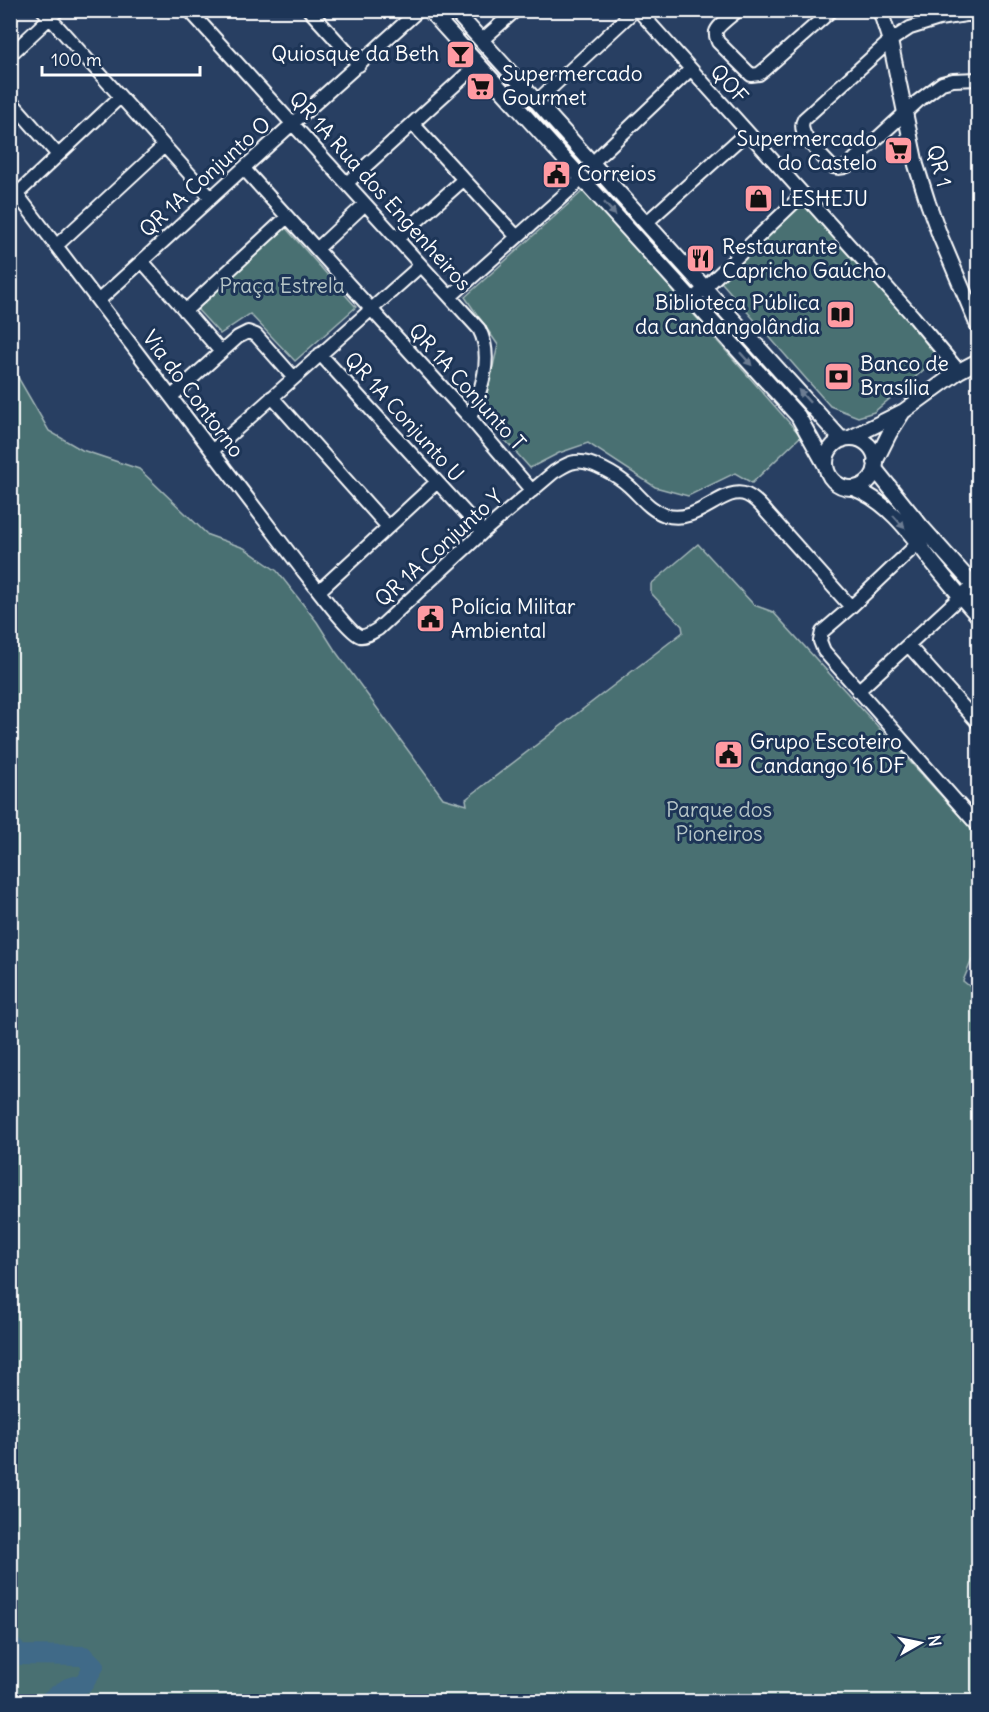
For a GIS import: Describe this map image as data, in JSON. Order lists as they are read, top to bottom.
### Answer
{
  "streets": {
    "street": [
      "QOF",
      "QR 1",
      "QR 1A Conjunto O",
      "QR 1A Rua dos Engenheiros",
      "QR 1A Conjunto T",
      "Via do Contorno",
      "QR 1A Conjunto U",
      "QR 1A Conjunto Y"
    ]
  },
  "crossings": [
    ["QR 1A Conjunto O", "QR 1A Rua dos Engenheiros"],
    ["QR 1A Conjunto O", "QR 1A Conjunto T"],
    ["QR 1A Conjunto O", "Via do Contorno"],
    ["QR 1A Rua dos Engenheiros", "QR 1A Conjunto T"],
    ["QR 1A Conjunto T", "QR 1A Conjunto Y"],
    ["Via do Contorno", "QR 1A Conjunto Y"],
    ["QR 1A Conjunto U", "QR 1A Conjunto Y"]
  ],
  "parks": ["Praça Estrela", "Parque dos Pioneiros"],
  "places": {
    "bar": ["Quiosque da Beth"],
    "supermarket": ["Supermercado Gourmet", "Supermercado do Castelo"],
    "public building": ["Correios", "Polícia Militar Ambiental", "Grupo Escoteiro Candango 16 DF"],
    "shop": ["LESHEJU"],
    "restaurant": ["Restaurante Capricho Gaúcho"],
    "library": ["Biblioteca Pública da Candangolândia"],
    "bank": ["Banco de Brasília"]
  },
  "scale_bar": "100 m",
  "north": "right"
}
